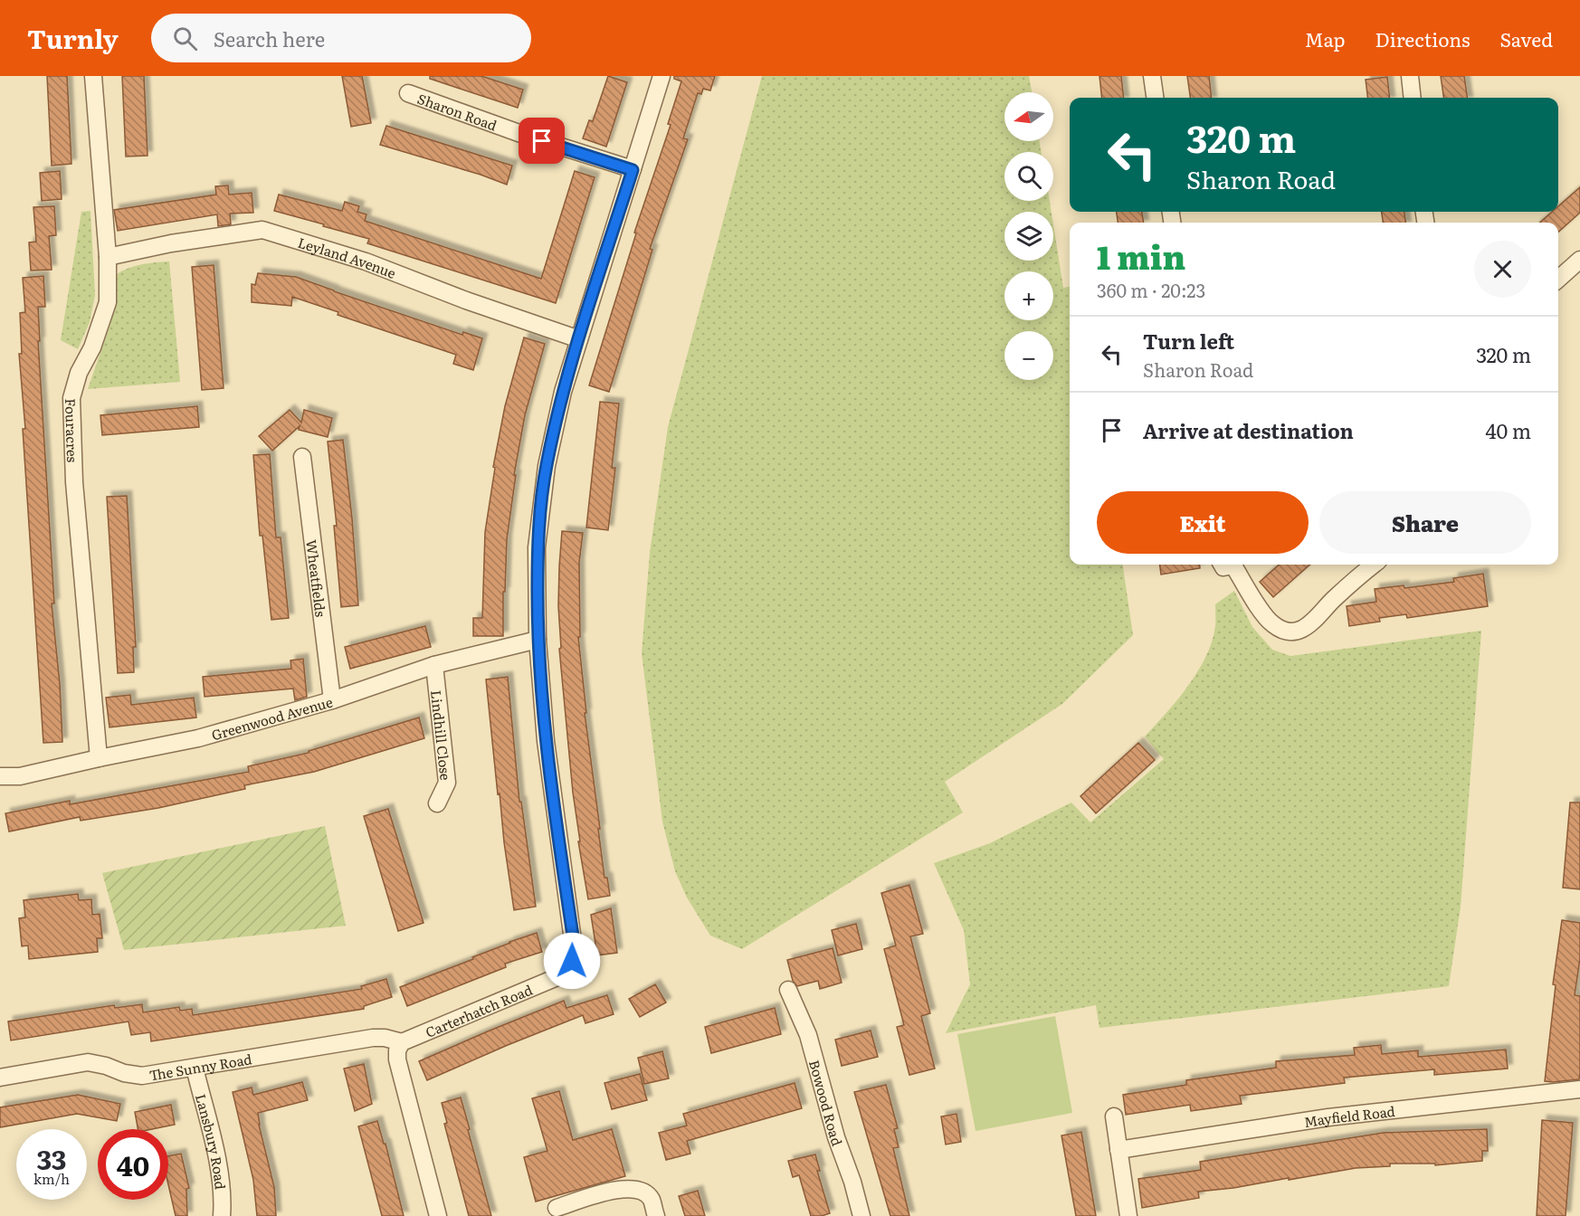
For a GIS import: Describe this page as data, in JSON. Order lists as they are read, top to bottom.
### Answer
{
  "streets": {
    "street": [
      "Sharon Road",
      "Leyland Avenue",
      "Fouracres",
      "Wheatfields",
      "Greenwood Avenue",
      "Lindhill Close",
      "Carterhatch Road",
      "The Sunny Road",
      "Bowood Road",
      "Mayfield Road",
      "Lansbury Road"
    ]
  },
  "crossings": [
    ["Sharon Road", "Carterhatch Road"],
    ["Leyland Avenue", "Fouracres"],
    ["Leyland Avenue", "Carterhatch Road"],
    ["Fouracres", "Greenwood Avenue"],
    ["Wheatfields", "Greenwood Avenue"],
    ["Greenwood Avenue", "Lindhill Close"],
    ["Greenwood Avenue", "Carterhatch Road"],
    ["Carterhatch Road", "The Sunny Road"],
    ["The Sunny Road", "Lansbury Road"]
  ],
  "north": "left",
  "page": {
    "header": "Turnly",
    "search": "Search here",
    "nav": ["Map", "Directions", "Saved"],
    "map_buttons": ["+", "−"],
    "turn": ["320 m", "Sharon Road"],
    "heading": ["1 min", "360 m · 20:23"],
    "list": [
      {
        "name": "Turn left",
        "note": "Sharon Road",
        "value": "320 m"
      },
      {
        "name": "Arrive at destination",
        "value": "40 m"
      }
    ],
    "buttons": ["Exit", "Share"],
    "speed": "33 km/h",
    "limit": "40"
  }
}
